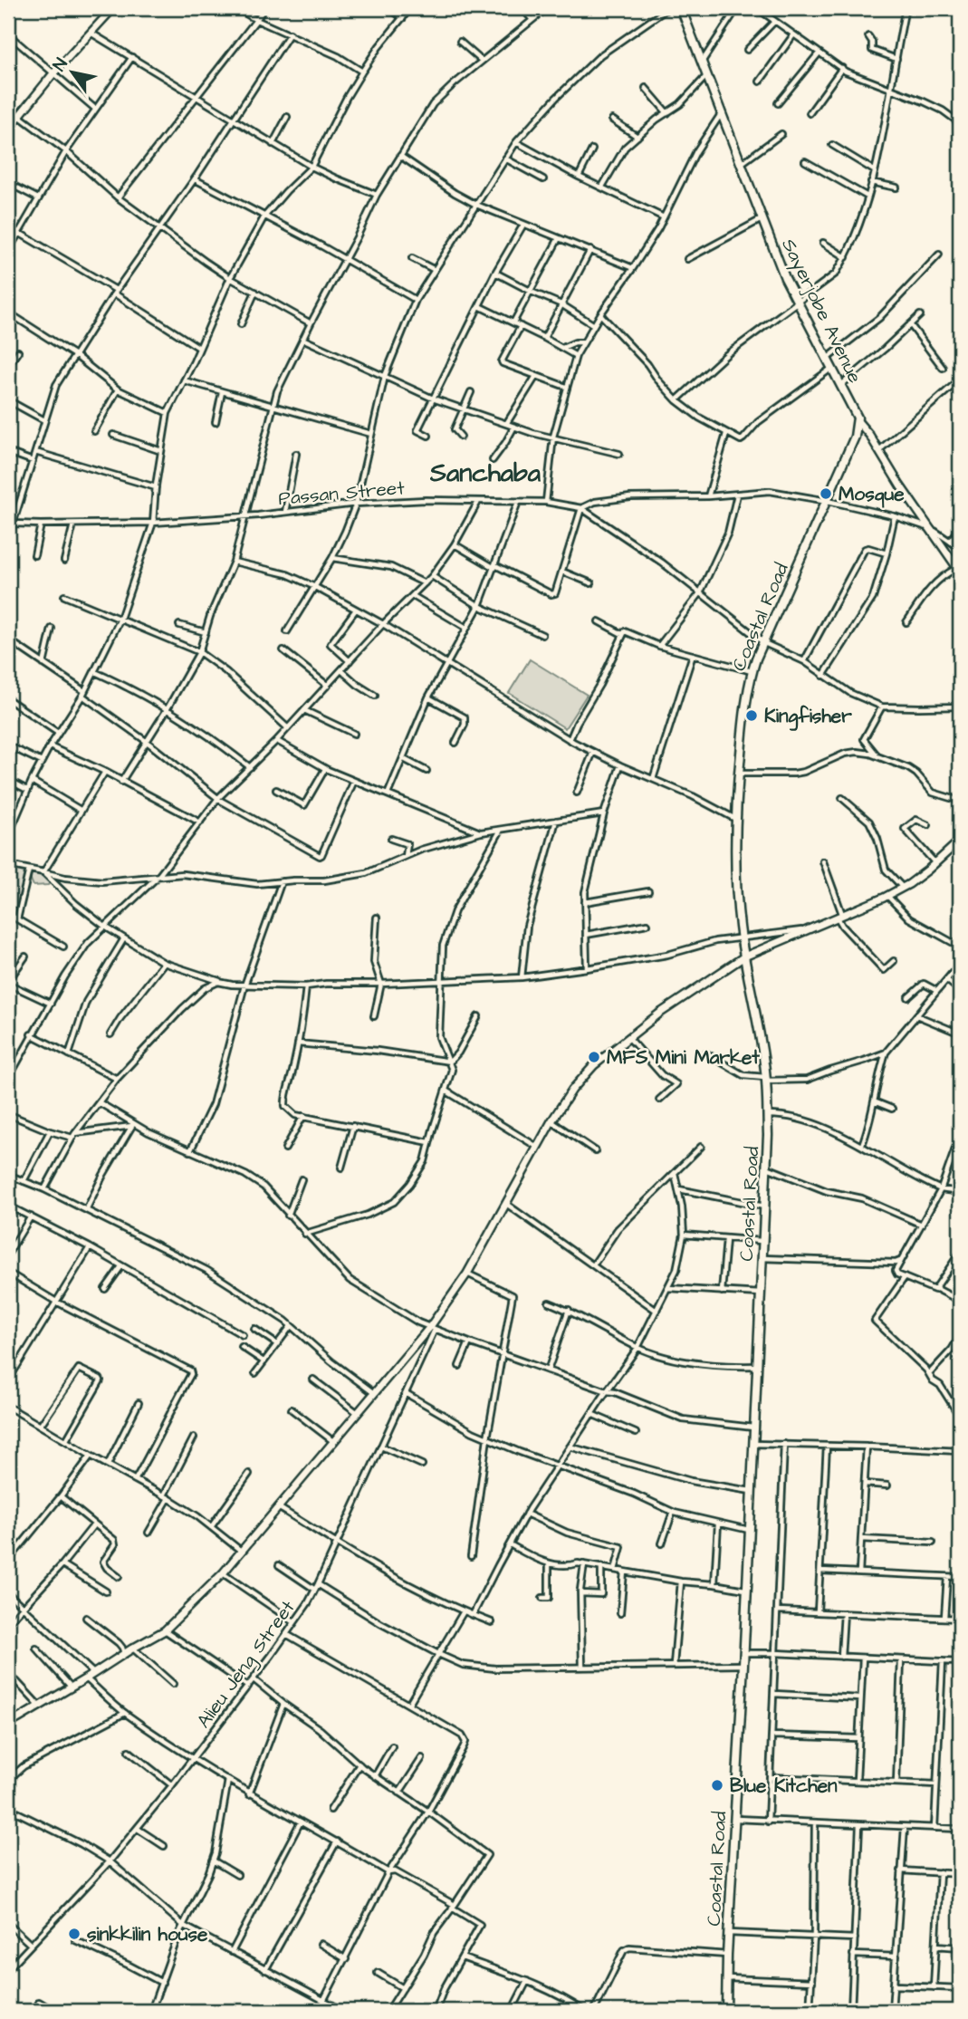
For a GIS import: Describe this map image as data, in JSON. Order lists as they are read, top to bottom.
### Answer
{
  "streets": {
    "main road": ["Sayerjobe Avenue", "Coastal Road"],
    "street": ["Passan Street", "Alieu Jeng Street"]
  },
  "crossings": [
    ["Sayerjobe Avenue", "Coastal Road"]
  ],
  "districts": ["Sanchaba"],
  "places": [
    "Mosque",
    "Kingfisher",
    "MFS Mini Market",
    "Blue Kitchen",
    "sinkkilin house"
  ],
  "north": "top left"
}
